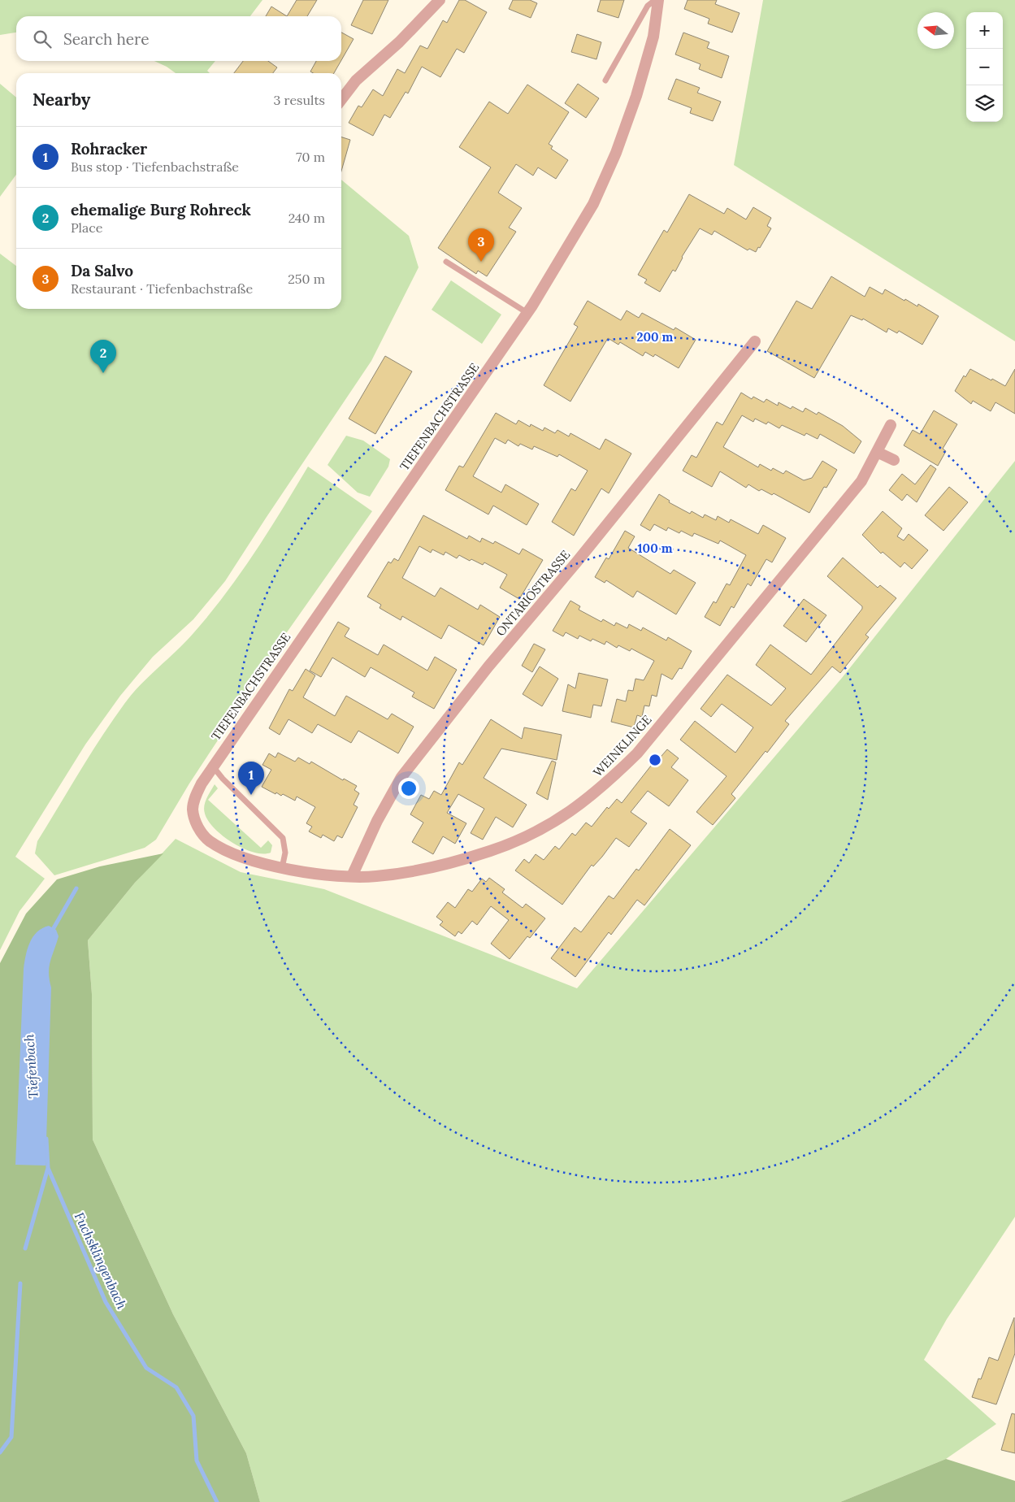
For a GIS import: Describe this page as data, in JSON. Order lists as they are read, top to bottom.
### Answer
{
  "streets": {
    "street": ["TIEFENBACHSTRASSE", "ONTARIOSTRASSE", "WEINKLINGE"]
  },
  "crossings": [
    ["TIEFENBACHSTRASSE", "WEINKLINGE"],
    ["ONTARIOSTRASSE", "WEINKLINGE"]
  ],
  "water": ["Tiefenbach", "Fuchsklingenbach"],
  "north": "left",
  "page": {
    "map_buttons": ["+", "−"],
    "search": "Search here",
    "heading": ["Nearby", "3 results"],
    "list": [
      {
        "mark": "1",
        "name": "Rohracker",
        "note": "Bus stop · Tiefenbachstraße",
        "value": "70 m"
      },
      {
        "mark": "2",
        "name": "ehemalige Burg Rohreck",
        "note": "Place",
        "value": "240 m"
      },
      {
        "mark": "3",
        "name": "Da Salvo",
        "note": "Restaurant · Tiefenbachstraße",
        "value": "250 m"
      }
    ],
    "pins": ["3", "2", "1"]
  },
  "rings": ["200 m", "100 m"]
}
